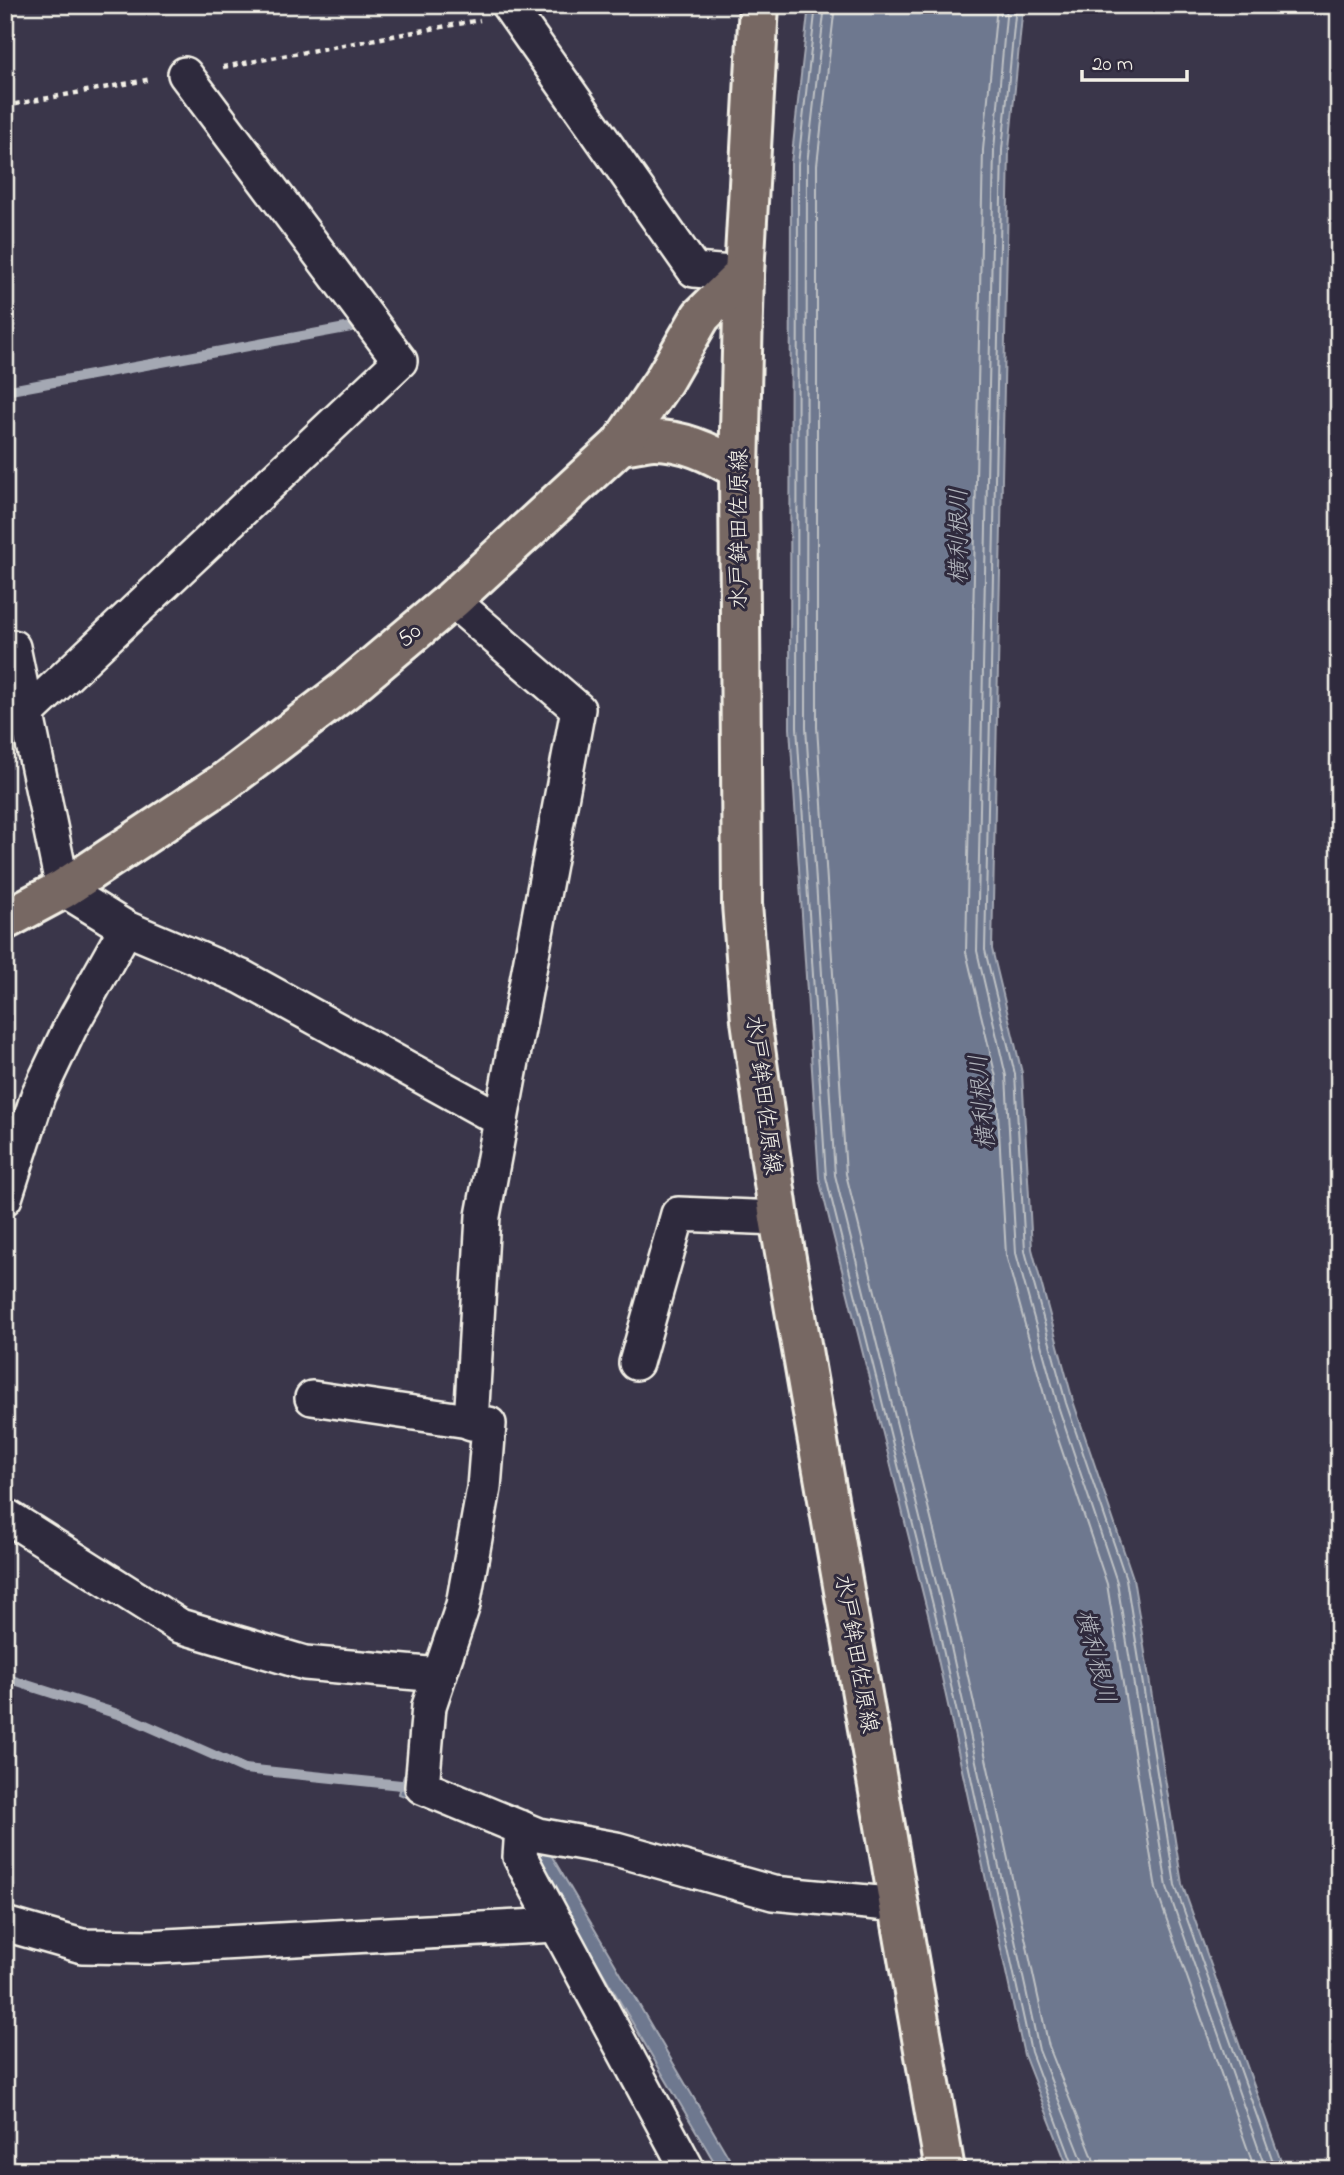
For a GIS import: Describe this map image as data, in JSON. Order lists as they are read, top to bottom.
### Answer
{
  "streets": {
    "main road": ["水戸鉾田佐原線", "50"]
  },
  "crossings": [
    ["水戸鉾田佐原線", "50"]
  ],
  "water": ["横利根川"],
  "scale_bar": "20 m"
}
